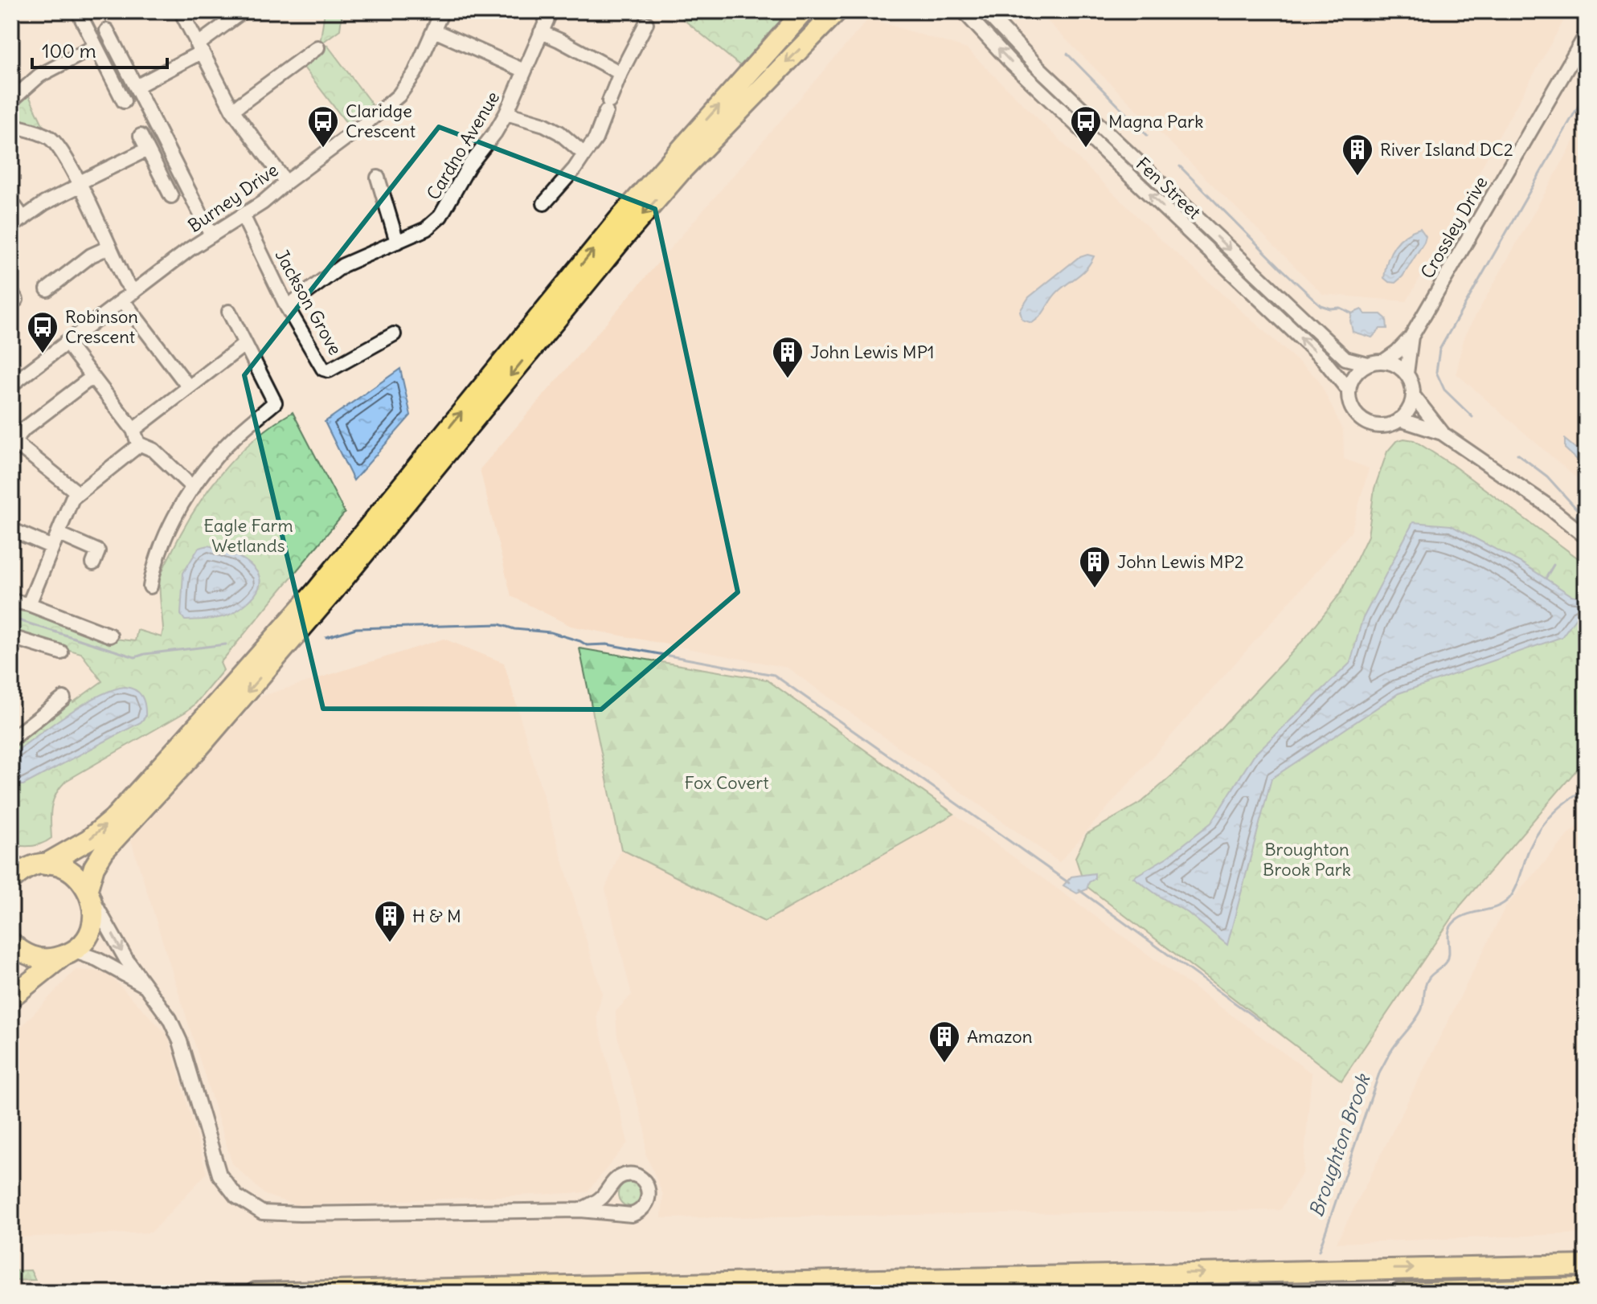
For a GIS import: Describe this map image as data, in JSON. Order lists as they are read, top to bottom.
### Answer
{
  "streets": {
    "street": [
      "Cardno Avenue",
      "Fen Street",
      "Burney Drive",
      "Crossley Drive",
      "Jackson Grove"
    ]
  },
  "crossings": [
    ["Cardno Avenue", "Jackson Grove"],
    ["Burney Drive", "Jackson Grove"]
  ],
  "water": ["Broughton Brook"],
  "parks": ["Eagle Farm Wetlands", "Fox Covert", "Broughton Brook Park"],
  "places": {
    "bus stop": ["Claridge Crescent", "Magna Park", "Robinson Crescent"],
    "building": [
      "River Island DC2",
      "John Lewis MP1",
      "John Lewis MP2",
      "H & M",
      "Amazon"
    ]
  },
  "scale_bar": "100 m"
}
